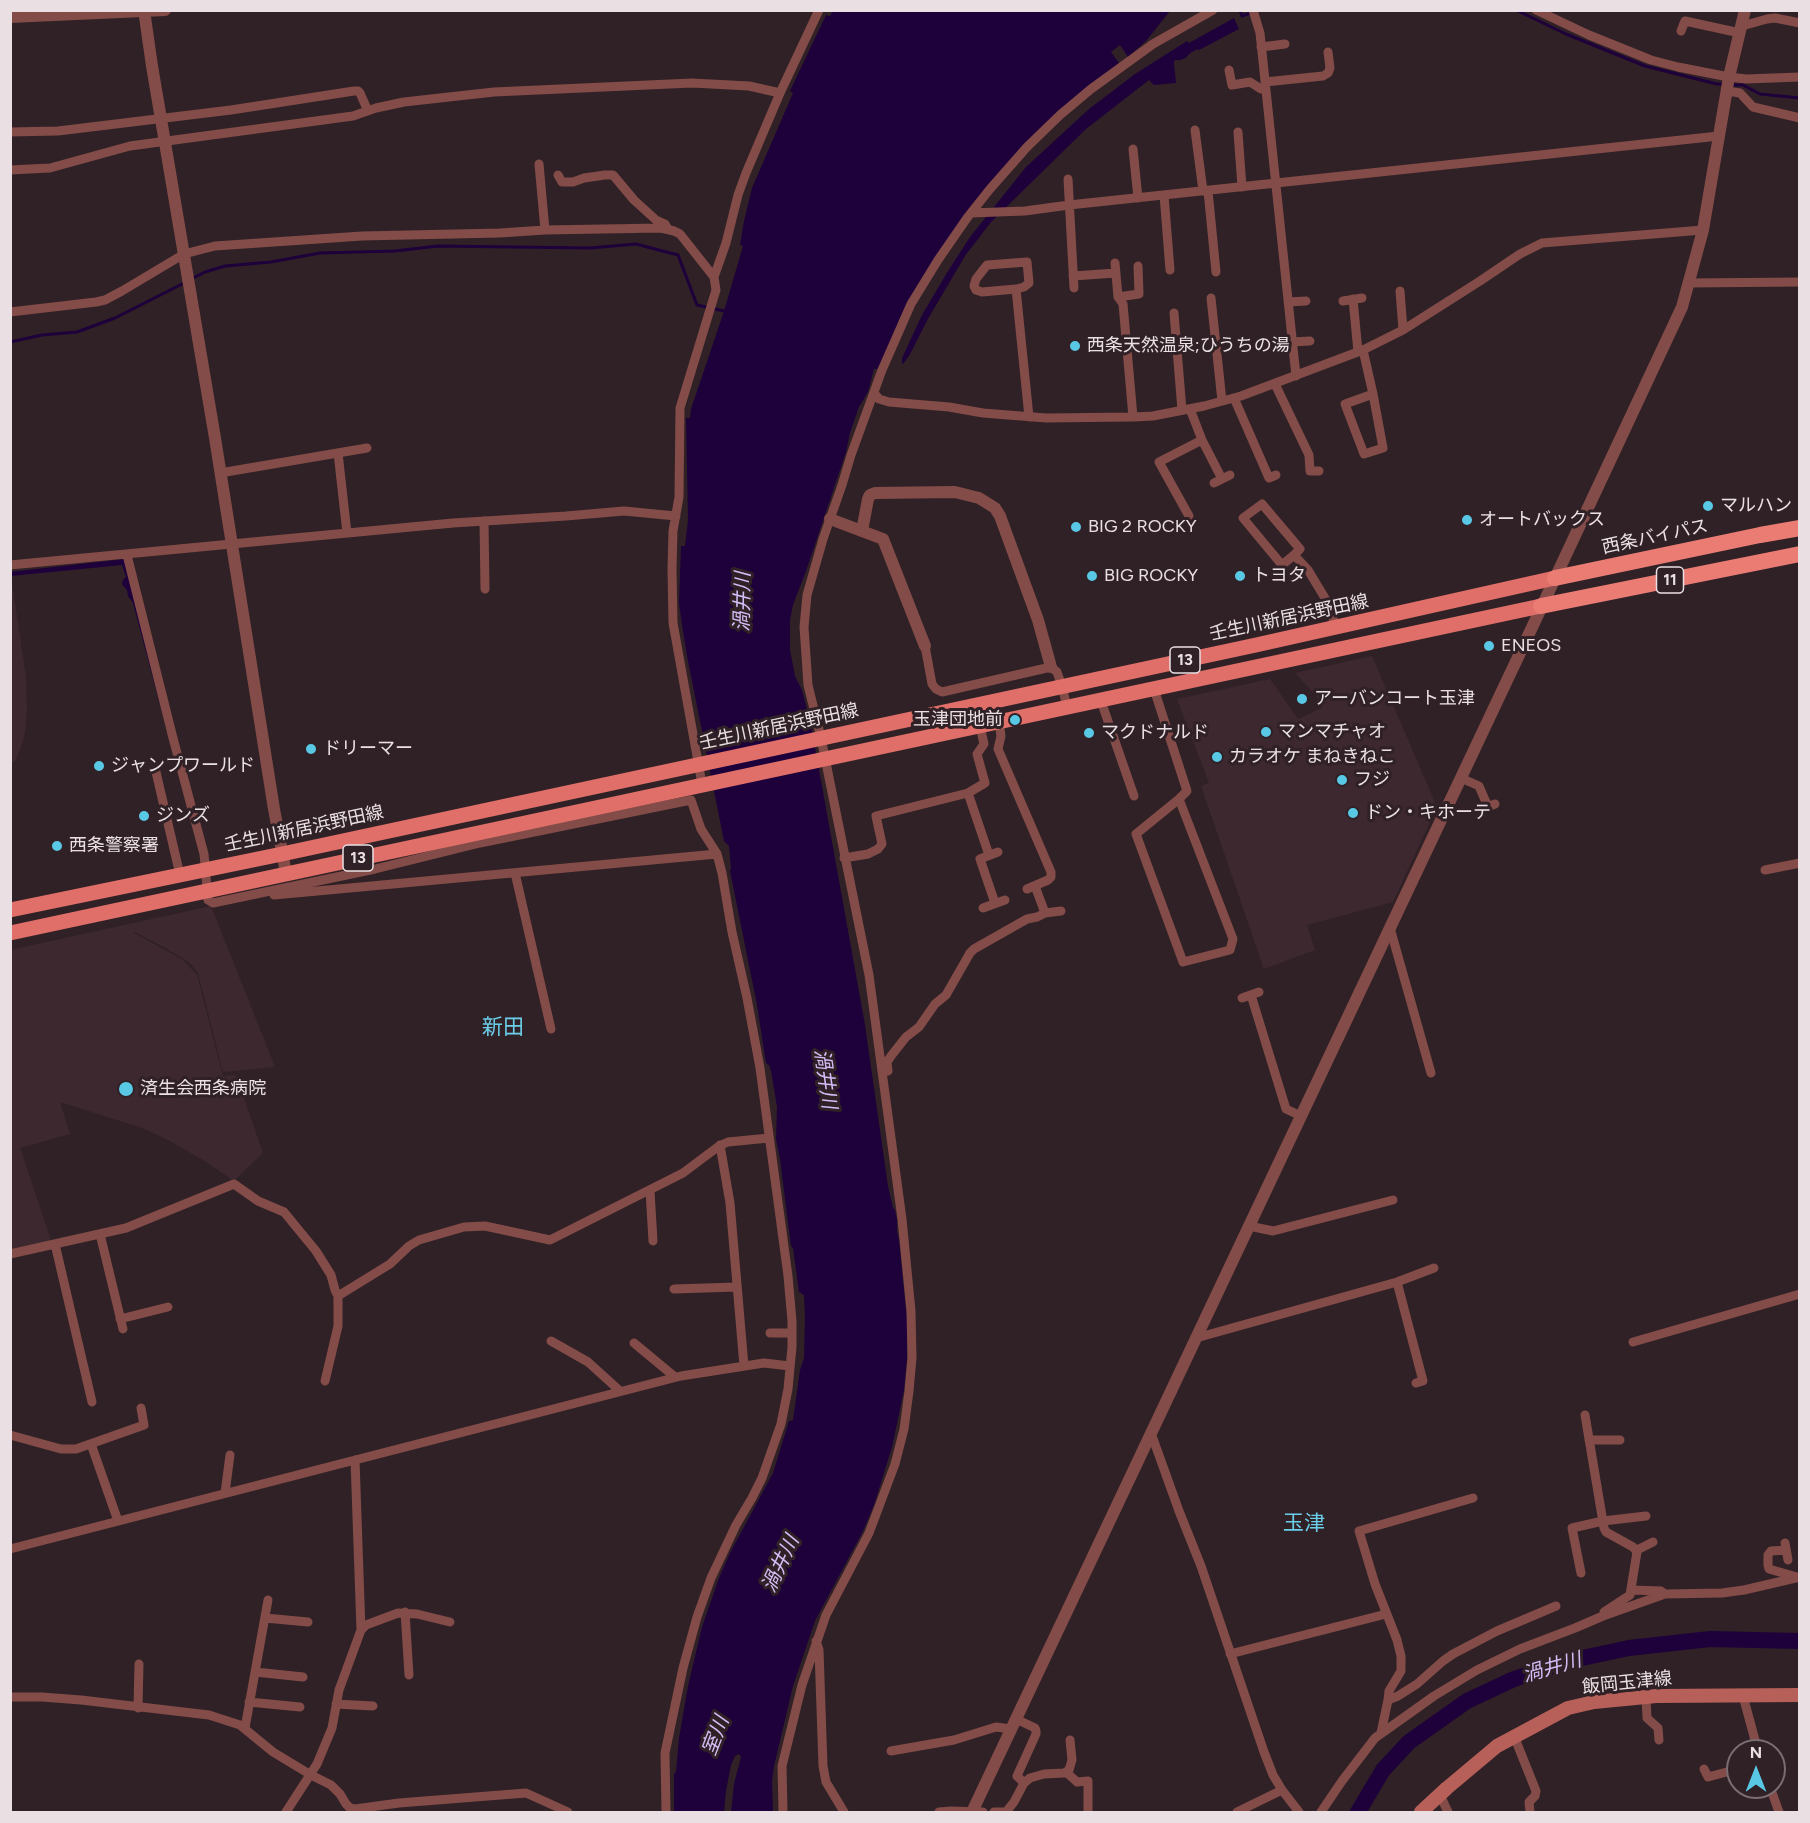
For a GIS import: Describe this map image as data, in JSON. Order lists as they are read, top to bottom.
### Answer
{
  "streets": {
    "highway": ["西条バイパス", "11"],
    "main road": ["壬生川新居浜野田線", "13", "飯岡玉津線"]
  },
  "crossings": [
    ["西条バイパス", "壬生川新居浜野田線"],
    ["11", "13"]
  ],
  "districts": ["新田", "玉津"],
  "water": ["渦井川", "室川"],
  "places": [
    "西条天然温泉;ひうちの湯",
    "マルハン",
    "オートバックス",
    "BIG 2 ROCKY",
    "BIG ROCKY",
    "トヨタ",
    "ENEOS",
    "アーバンコート玉津",
    "玉津団地前",
    "マンマチャオ",
    "マクドナルド",
    "ドリーマー",
    "カラオケ まねきねこ",
    "ジャンプワールド",
    "フジ",
    "ドン・キホーテ",
    "ジンズ",
    "西条警察署",
    "済生会西条病院"
  ],
  "north": "top"
}
